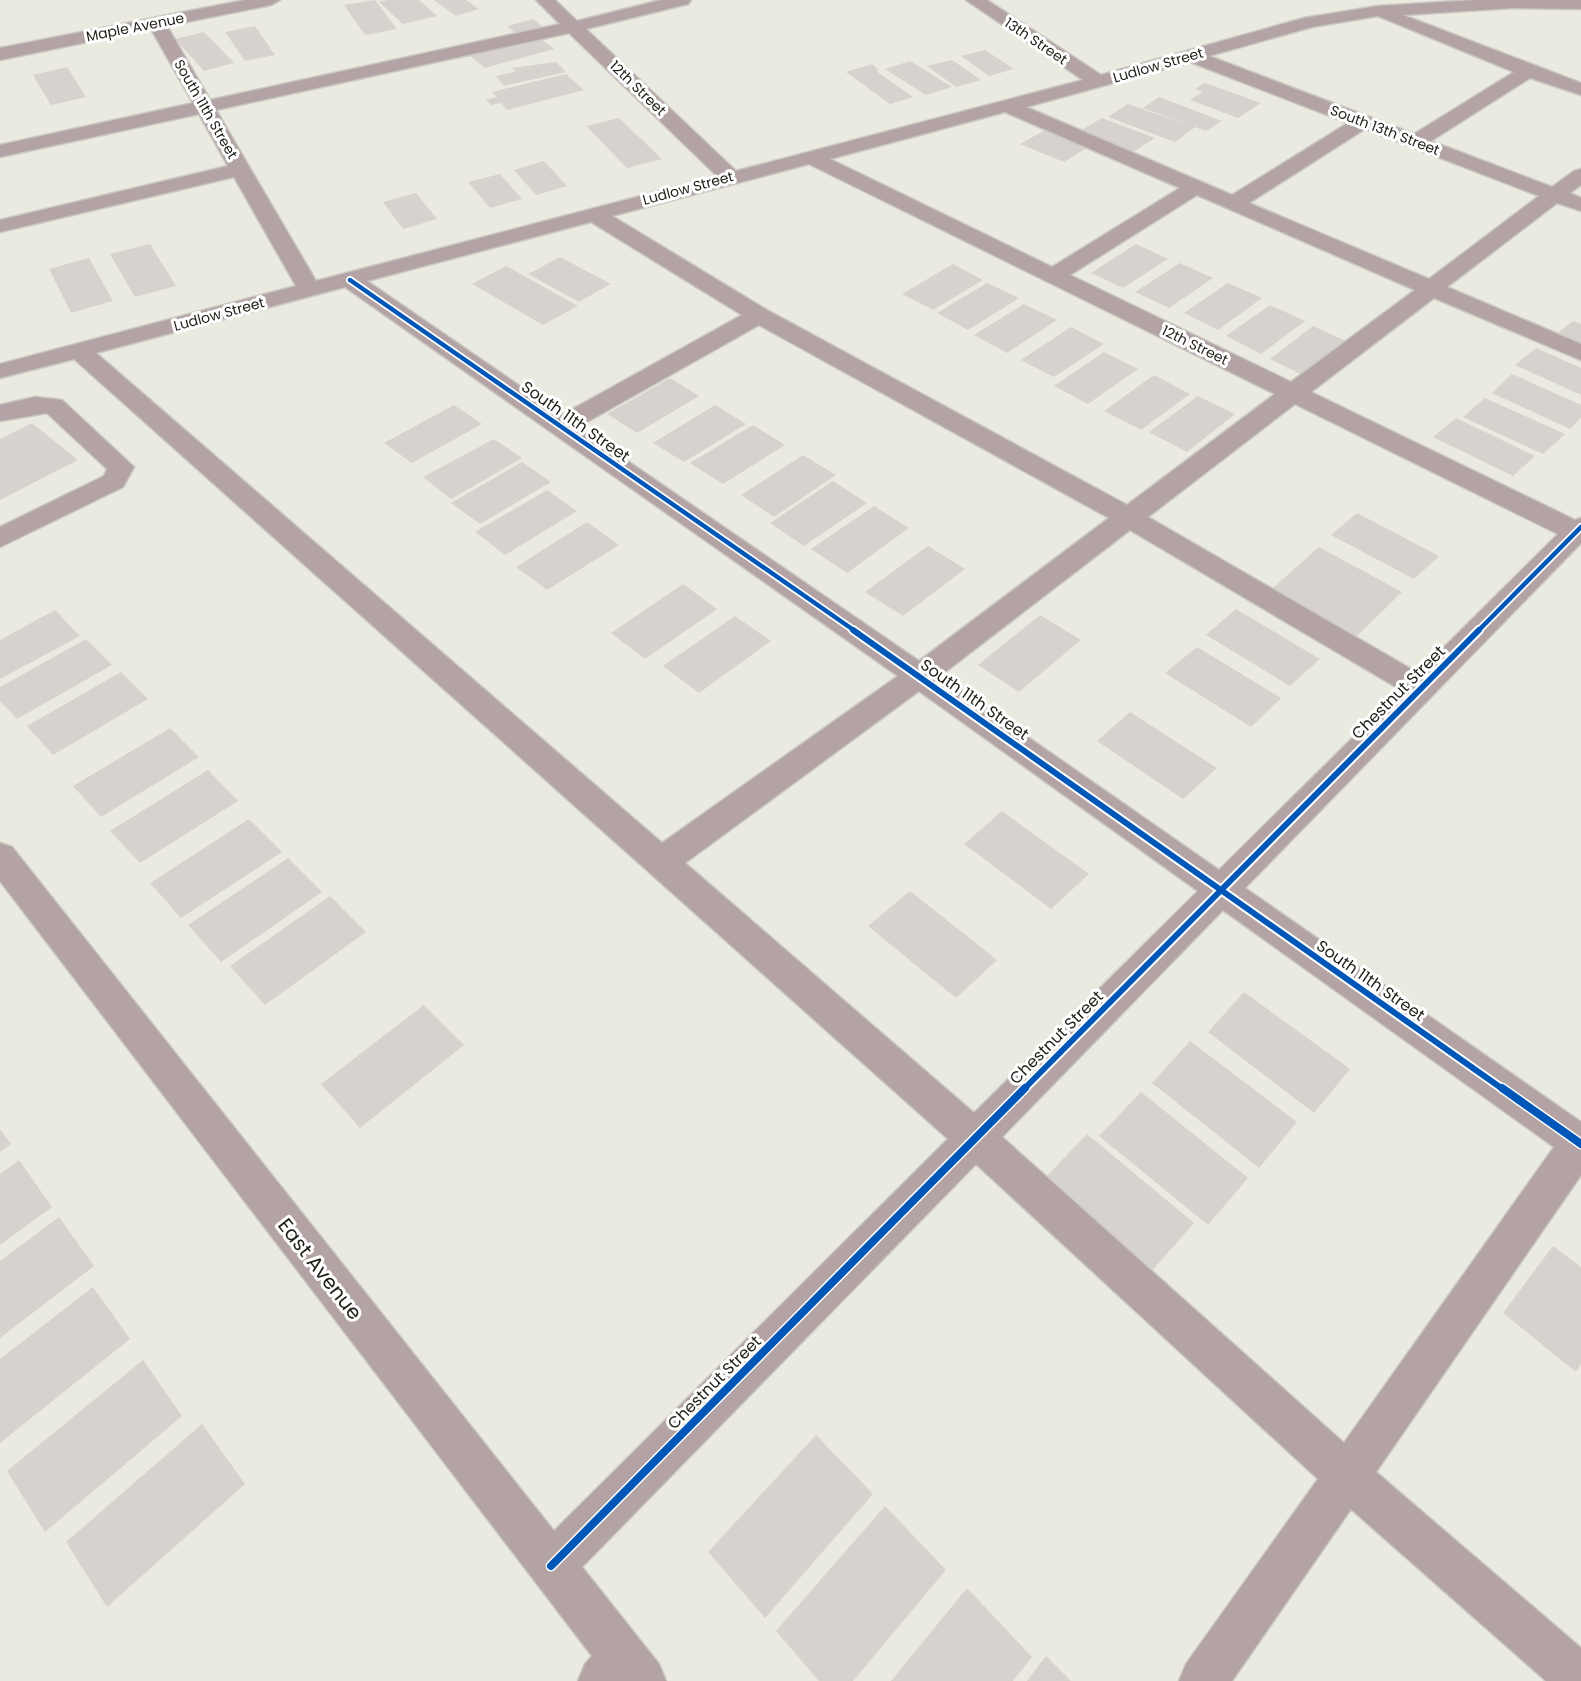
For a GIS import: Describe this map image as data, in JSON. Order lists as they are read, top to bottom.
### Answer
{
  "streets": {
    "street": [
      "Maple Avenue",
      "13th Street",
      "Ludlow Street",
      "12th Street",
      "South 11th Street",
      "South 13th Street",
      "Chestnut Street",
      "East Avenue"
    ]
  },
  "crossings": [
    ["Maple Avenue", "South 11th Street"],
    ["13th Street", "Ludlow Street"],
    ["Ludlow Street", "12th Street"],
    ["Ludlow Street", "South 11th Street"],
    ["Ludlow Street", "South 13th Street"],
    ["12th Street", "Chestnut Street"],
    ["South 11th Street", "Chestnut Street"],
    ["Chestnut Street", "East Avenue"]
  ]
}
